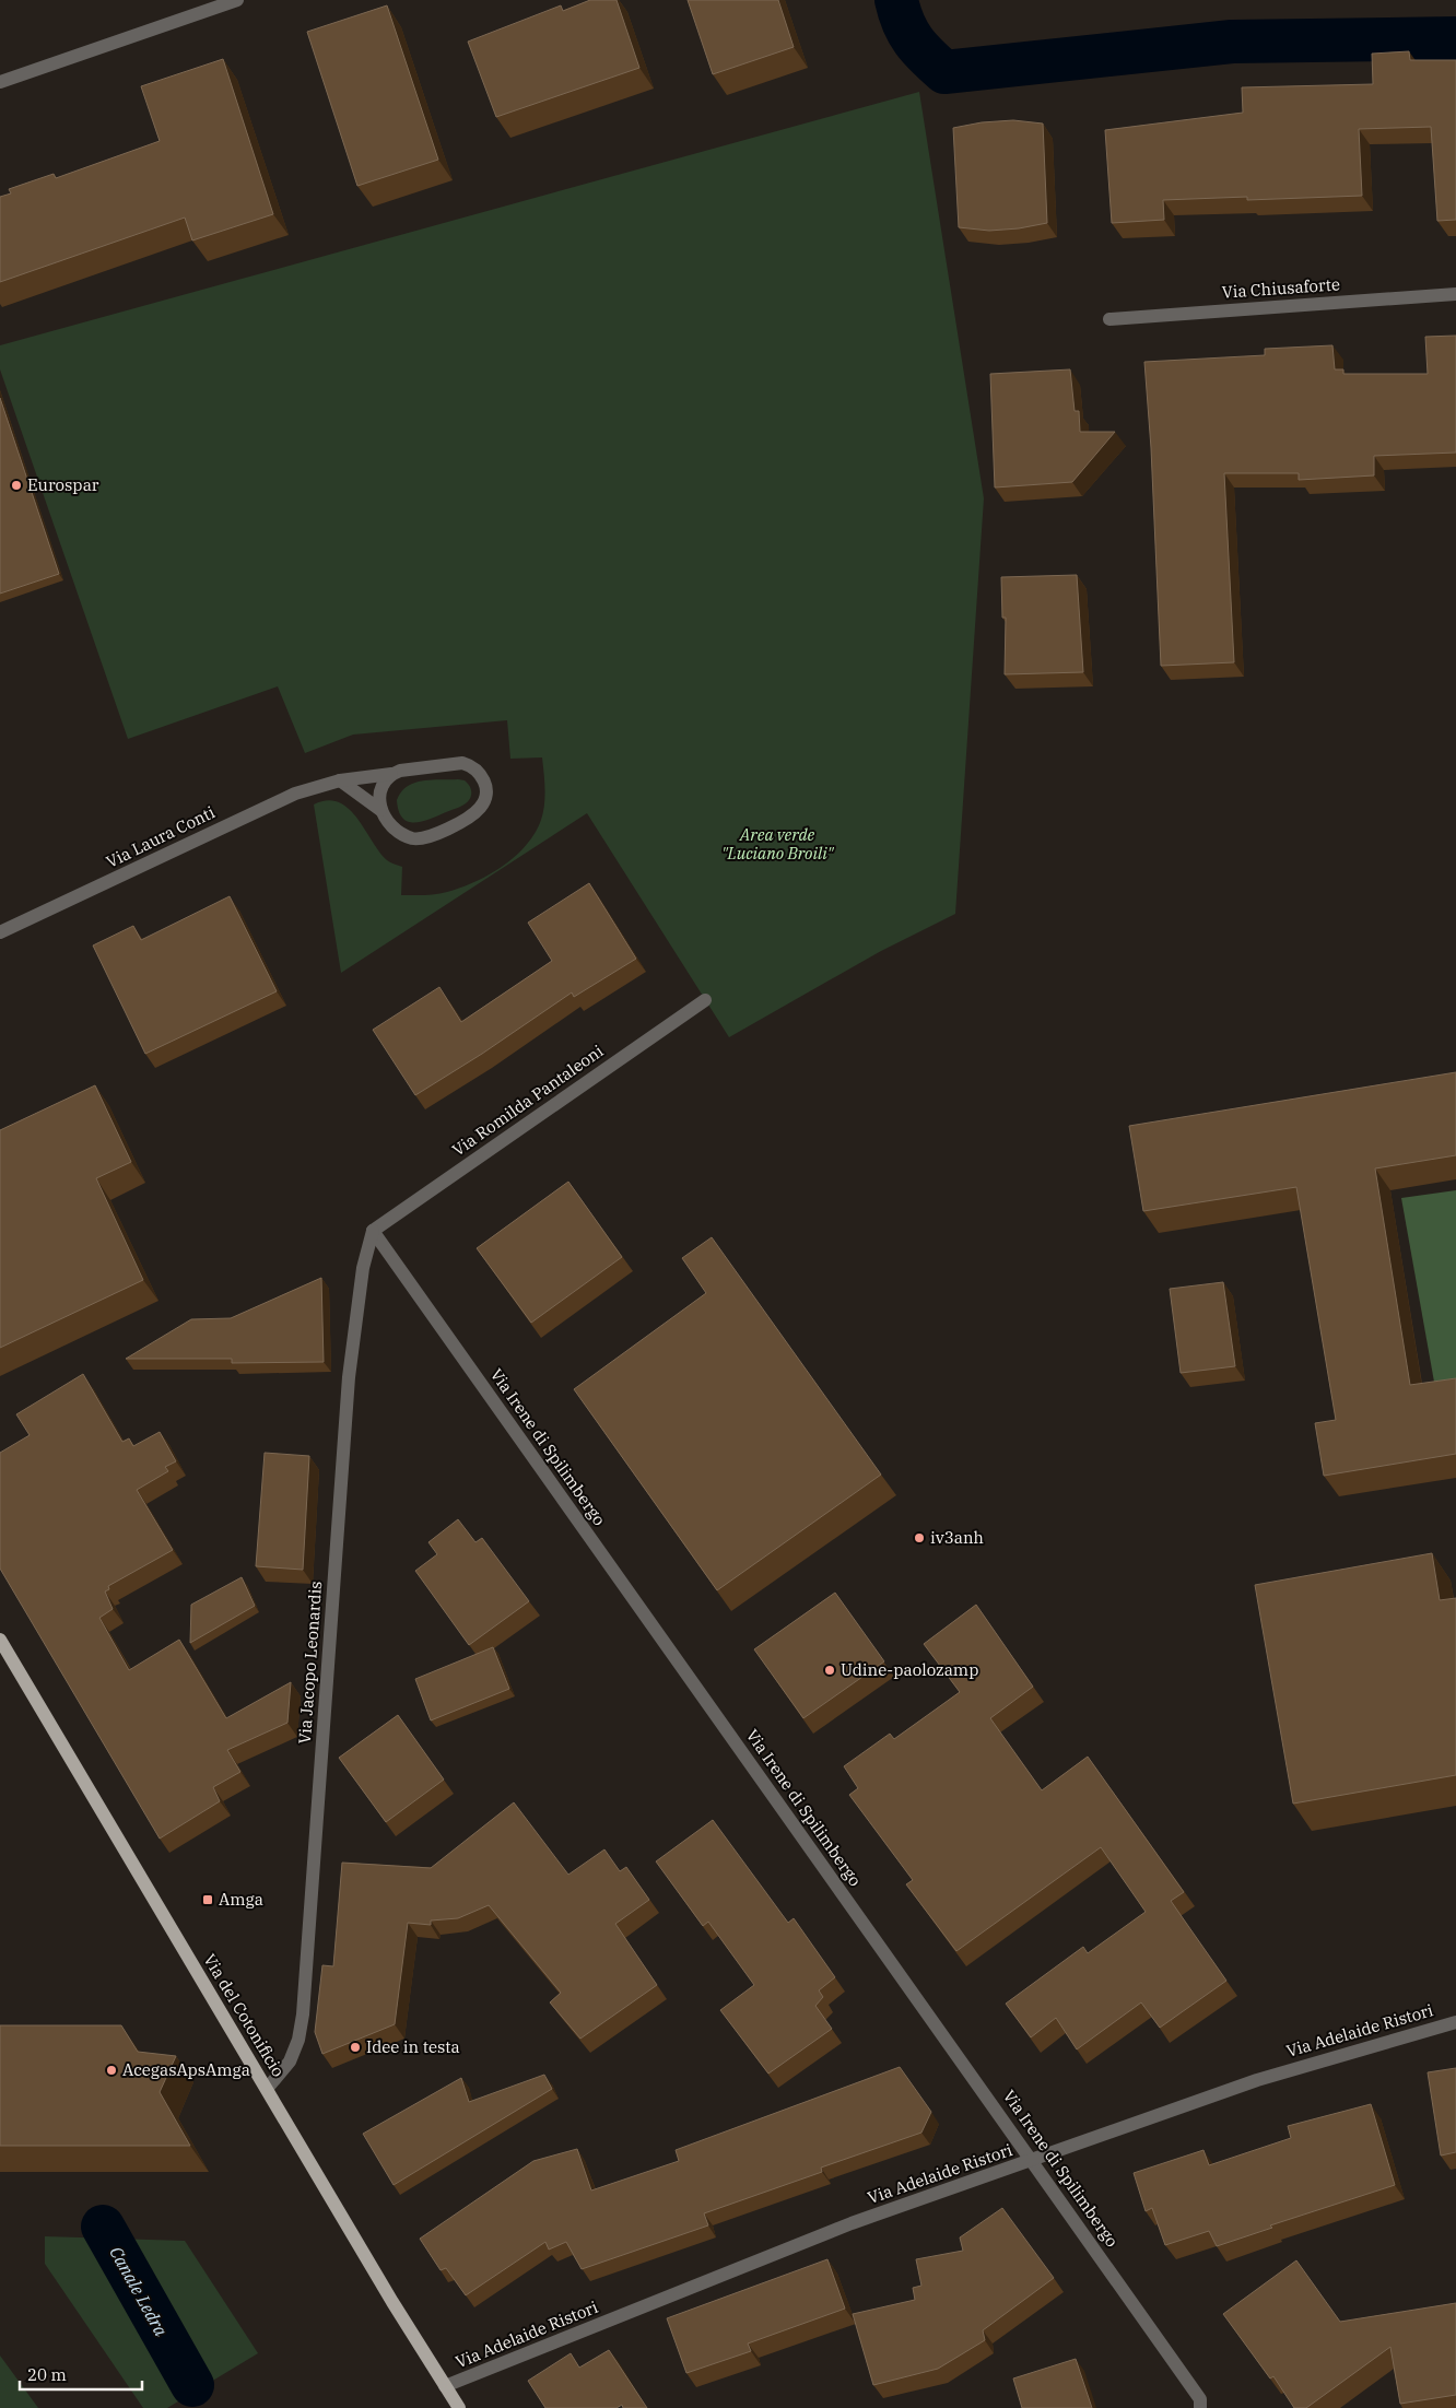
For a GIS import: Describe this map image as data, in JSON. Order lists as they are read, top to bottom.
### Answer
{
  "streets": {
    "main road": ["Via del Cotonificio"],
    "street": [
      "Via Chiusaforte",
      "Via Laura Conti",
      "Via Romilda Pantaleoni",
      "Via Irene di Spilimbergo",
      "Via Jacopo Leonardis",
      "Via Adelaide Ristori"
    ]
  },
  "crossings": [
    ["Via Romilda Pantaleoni", "Via Irene di Spilimbergo"],
    ["Via Romilda Pantaleoni", "Via Jacopo Leonardis"],
    ["Via Irene di Spilimbergo", "Via Jacopo Leonardis"],
    ["Via Irene di Spilimbergo", "Via Adelaide Ristori"],
    ["Via Jacopo Leonardis", "Via del Cotonificio"],
    ["Via del Cotonificio", "Via Adelaide Ristori"]
  ],
  "water": ["Canale Ledra"],
  "parks": ["Area verde \"Luciano Broili\""],
  "places": {
    "other": [
      "Eurospar",
      "iv3anh",
      "Udine-paolozamp",
      "Idee in testa",
      "AcegasApsAmga"
    ],
    "transit": ["Amga"]
  },
  "scale_bar": "20 m"
}
